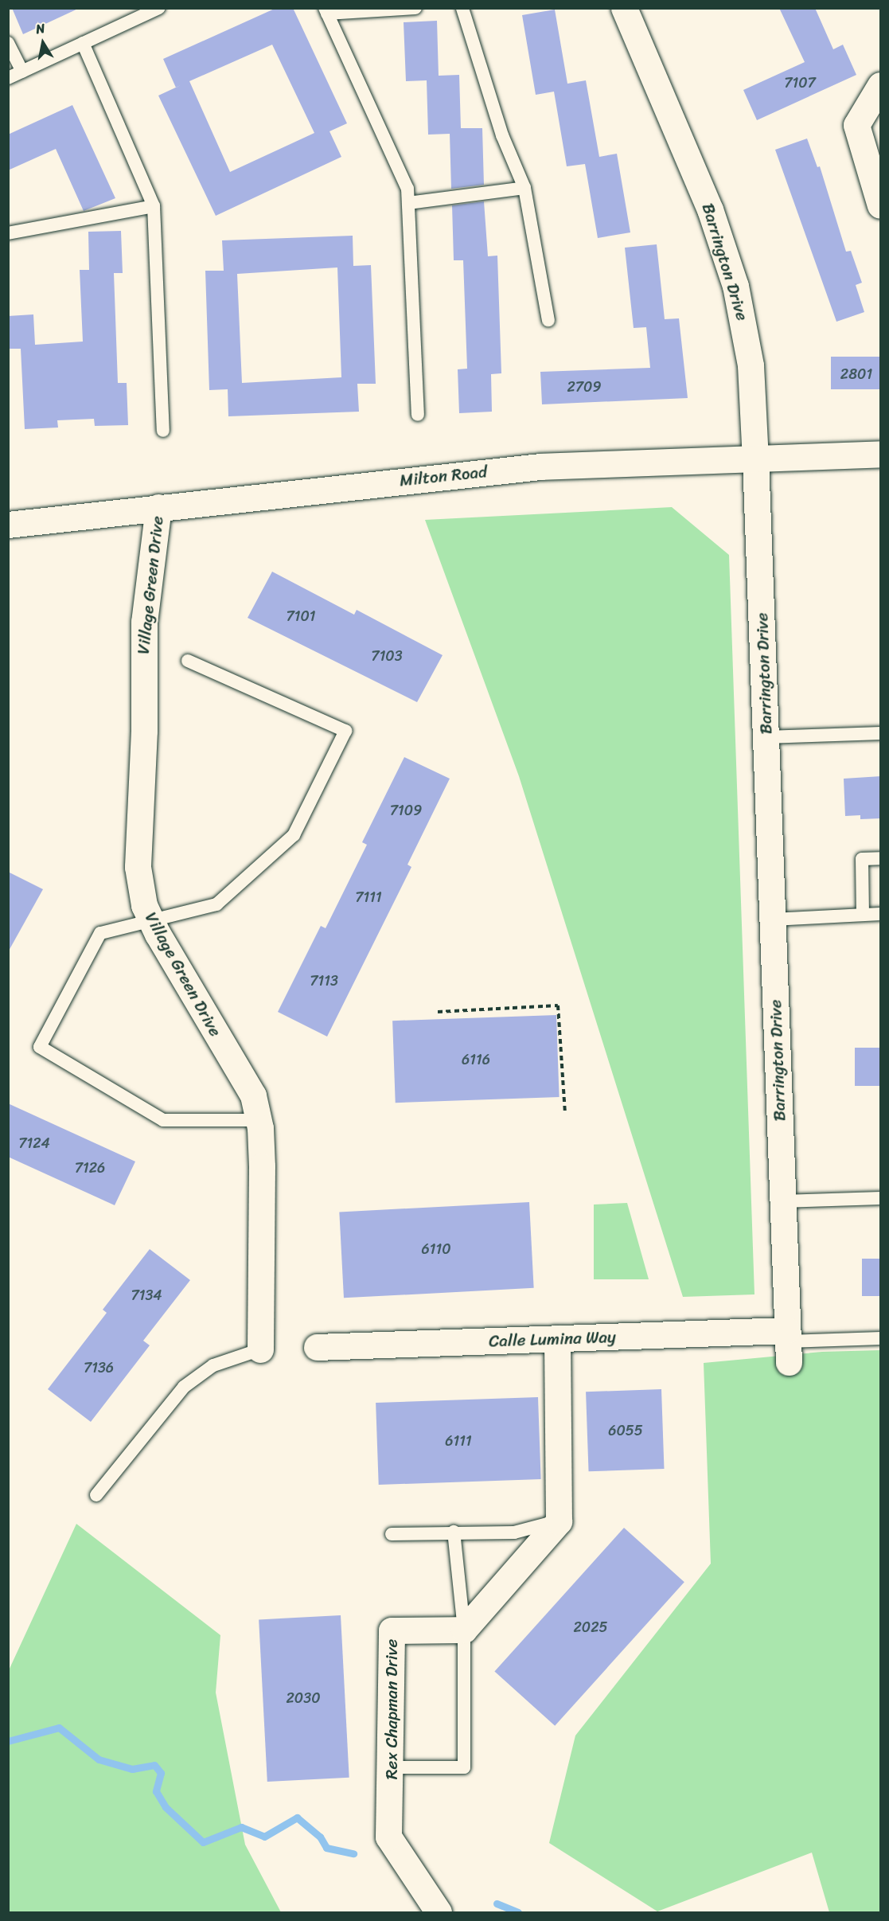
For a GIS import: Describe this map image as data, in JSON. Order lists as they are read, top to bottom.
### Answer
{
  "streets": {
    "street": [
      "Barrington Drive",
      "Milton Road",
      "Village Green Drive",
      "Calle Lumina Way",
      "Rex Chapman Drive"
    ]
  },
  "crossings": [
    ["Barrington Drive", "Milton Road"],
    ["Barrington Drive", "Calle Lumina Way"],
    ["Milton Road", "Village Green Drive"]
  ],
  "house_numbers": [
    "7107",
    "2801",
    "2709",
    "7101",
    "7103",
    "7109",
    "7111",
    "7113",
    "6116",
    "7124",
    "7126",
    "6110",
    "7134",
    "7136",
    "6055",
    "6111",
    "2025",
    "2030"
  ],
  "north": "top"
}
